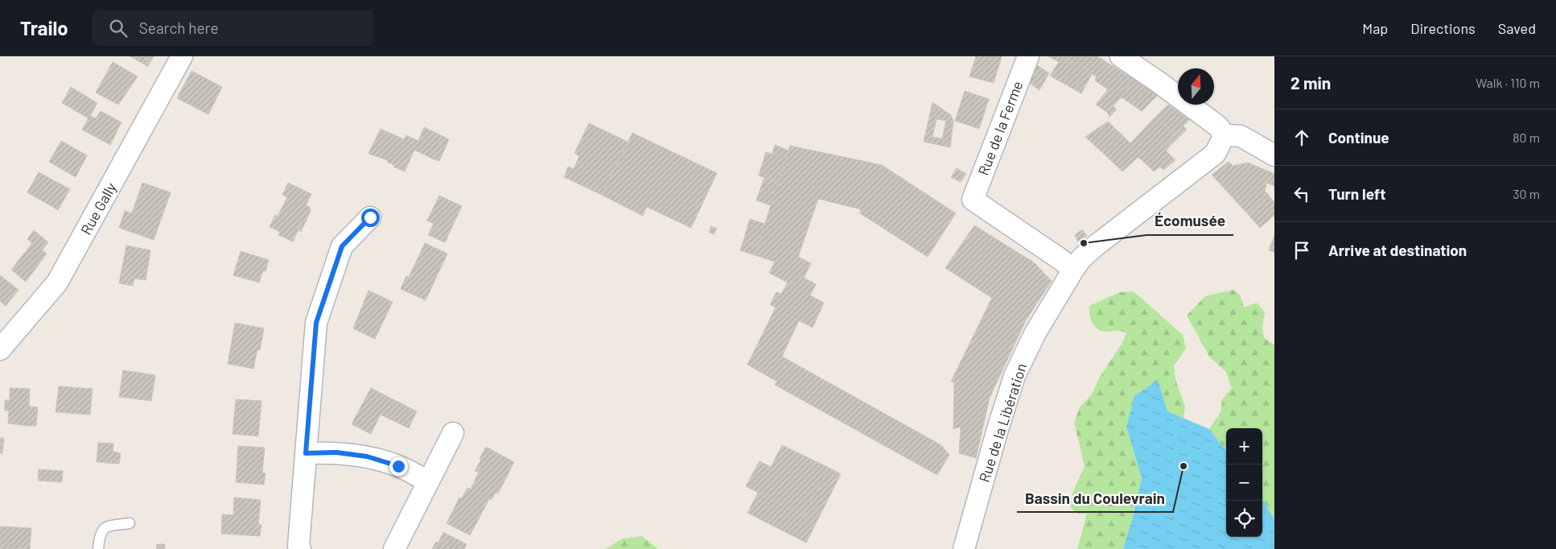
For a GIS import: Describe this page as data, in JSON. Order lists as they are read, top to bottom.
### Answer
{
  "streets": {
    "street": ["Rue de la Ferme", "Rue Gally", "Rue de la Libération"]
  },
  "crossings": [
    ["Rue de la Ferme", "Rue de la Libération"]
  ],
  "places": ["Écomusée", "Bassin du Coulevrain"],
  "north": "top",
  "page": {
    "header": "Trailo",
    "search": "Search here",
    "nav": ["Map", "Directions", "Saved"],
    "heading": ["2 min", "Walk · 110 m"],
    "list": [
      ["Continue", "80 m"],
      ["Turn left", "30 m"],
      "Arrive at destination"
    ],
    "map_buttons": ["+", "−"]
  }
}
